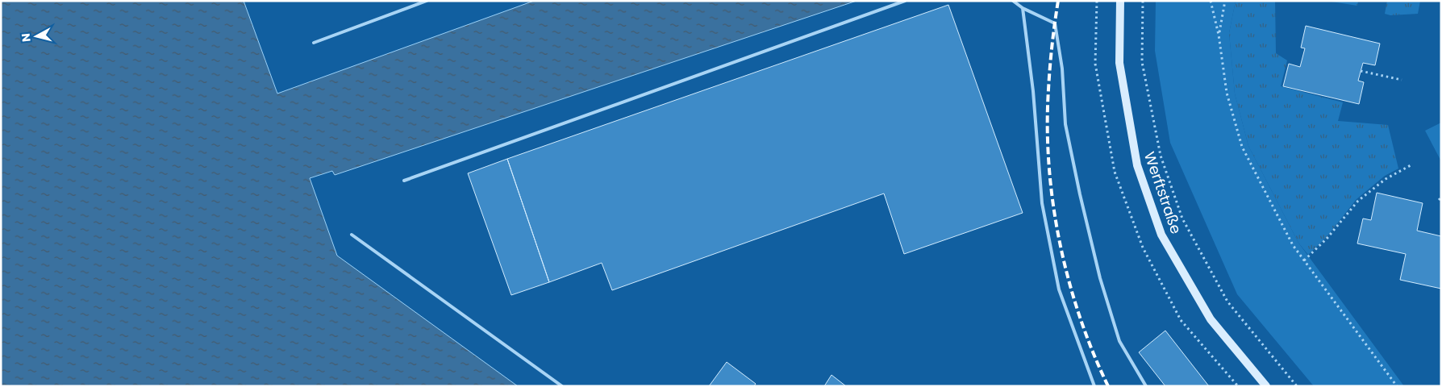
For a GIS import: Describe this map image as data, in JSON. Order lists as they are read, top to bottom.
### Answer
{
  "streets": {
    "main road": ["Werftstraße"]
  },
  "north": "left"
}
